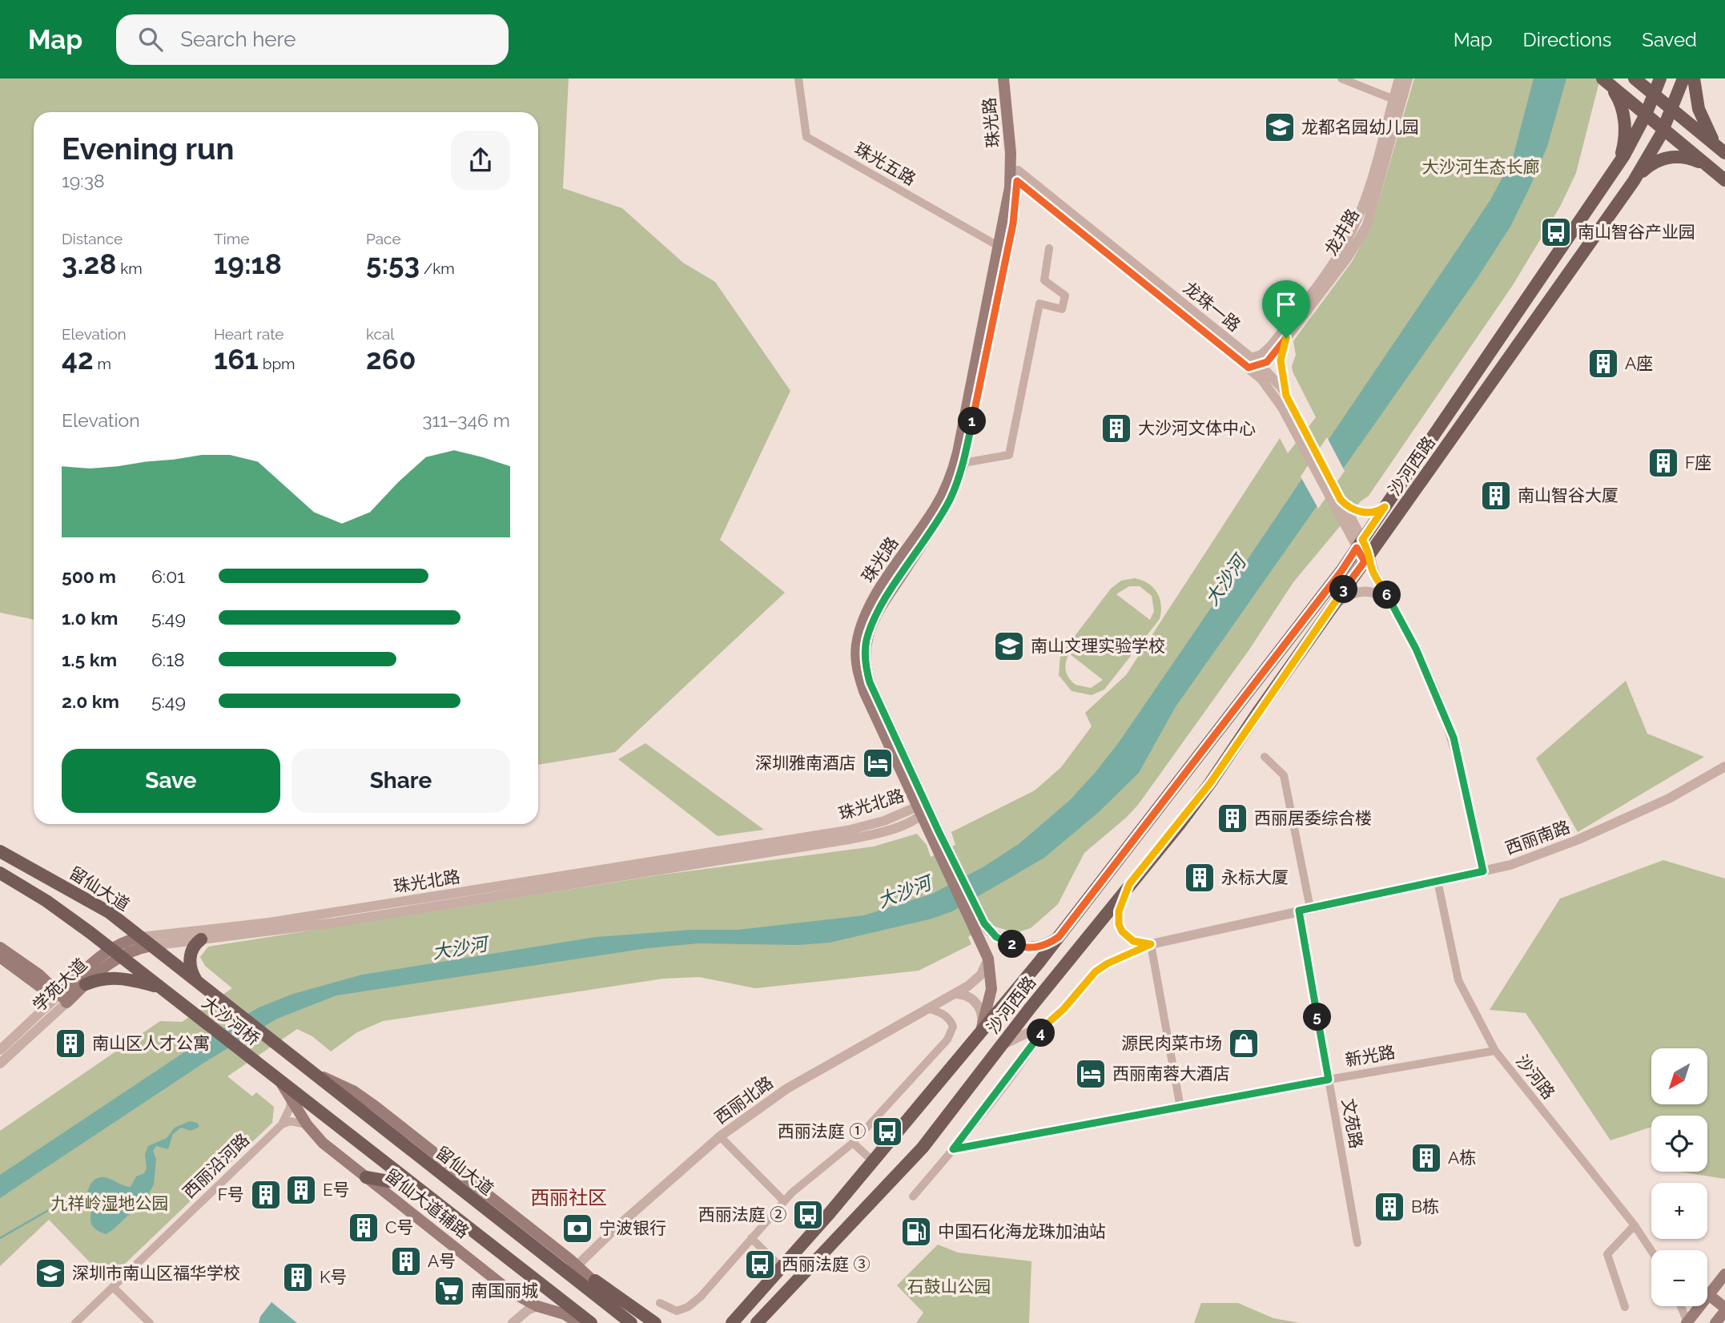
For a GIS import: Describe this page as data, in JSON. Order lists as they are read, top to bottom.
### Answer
{
  "streets": {
    "main road": [
      "珠光路",
      "沙河西路",
      "留仙大道",
      "学苑大道",
      "大沙河桥",
      "留仙大道辅路"
    ],
    "street": [
      "珠光五路",
      "龙井路",
      "龙珠一路",
      "珠光北路",
      "西丽南路",
      "新光路",
      "沙河路",
      "西丽北路",
      "文苑路",
      "西丽沿河路"
    ]
  },
  "crossings": [
    ["珠光路", "珠光五路"],
    ["珠光路", "龙珠一路"],
    ["珠光路", "沙河西路"],
    ["珠光路", "珠光北路"],
    ["珠光路", "西丽北路"],
    ["龙井路", "龙珠一路"],
    ["龙珠一路", "沙河西路"],
    ["龙珠一路", "西丽南路"],
    ["沙河西路", "西丽南路"],
    ["珠光北路", "留仙大道"],
    ["珠光北路", "学苑大道"],
    ["西丽南路", "沙河路"],
    ["西丽南路", "文苑路"],
    ["留仙大道", "学苑大道"],
    ["留仙大道", "大沙河桥"],
    ["大沙河桥", "留仙大道辅路"],
    ["新光路", "沙河路"],
    ["新光路", "文苑路"],
    ["西丽沿河路", "留仙大道辅路"]
  ],
  "districts": ["西丽社区"],
  "water": ["大沙河"],
  "parks": ["大沙河生态长廊", "九祥岭湿地公园", "石鼓山公园"],
  "places": {
    "school or university": ["龙都名园幼儿园", "南山文理实验学校", "深圳市南山区福华学校"],
    "bus stop": [
      "南山智谷产业园",
      "西丽法庭 ①",
      "西丽法庭 ②",
      "西丽法庭 ③"
    ],
    "building": [
      "A座",
      "大沙河文体中心",
      "F座",
      "南山智谷大厦",
      "西丽居委综合楼",
      "永标大厦",
      "南山区人才公寓",
      "A栋",
      "E号",
      "F号",
      "B栋",
      "C号",
      "A号",
      "K号"
    ],
    "hotel": ["深圳雅南酒店", "西丽南蓉大酒店"],
    "shop": ["源民肉菜市场"],
    "bank": ["宁波银行"],
    "fuel station": ["中国石化海龙珠加油站"],
    "supermarket": ["南国丽城"]
  },
  "north": "bottom left",
  "page": {
    "header": "Map",
    "search": "Search here",
    "nav": ["Map", "Directions", "Saved"],
    "heading": ["Evening run", "19:38"],
    "stats": [
      ["Distance", "3.28 km"],
      ["Time", "19:18"],
      ["Pace", "5:53 /km"],
      ["Elevation", "42 m"],
      ["Heart rate", "161 bpm"],
      ["kcal", "260"]
    ],
    "chart": ["Elevation", "311–346 m"],
    "pins": [
      "1",
      "3",
      "6",
      "2",
      "5",
      "4"
    ],
    "list": [
      {
        "name": "500 m",
        "note": "6:01"
      },
      {
        "name": "1.0 km",
        "note": "5:49"
      },
      {
        "name": "1.5 km",
        "note": "6:18"
      },
      {
        "name": "2.0 km",
        "note": "5:49"
      }
    ],
    "buttons": ["Save", "Share"],
    "map_buttons": ["+", "−"]
  }
}
